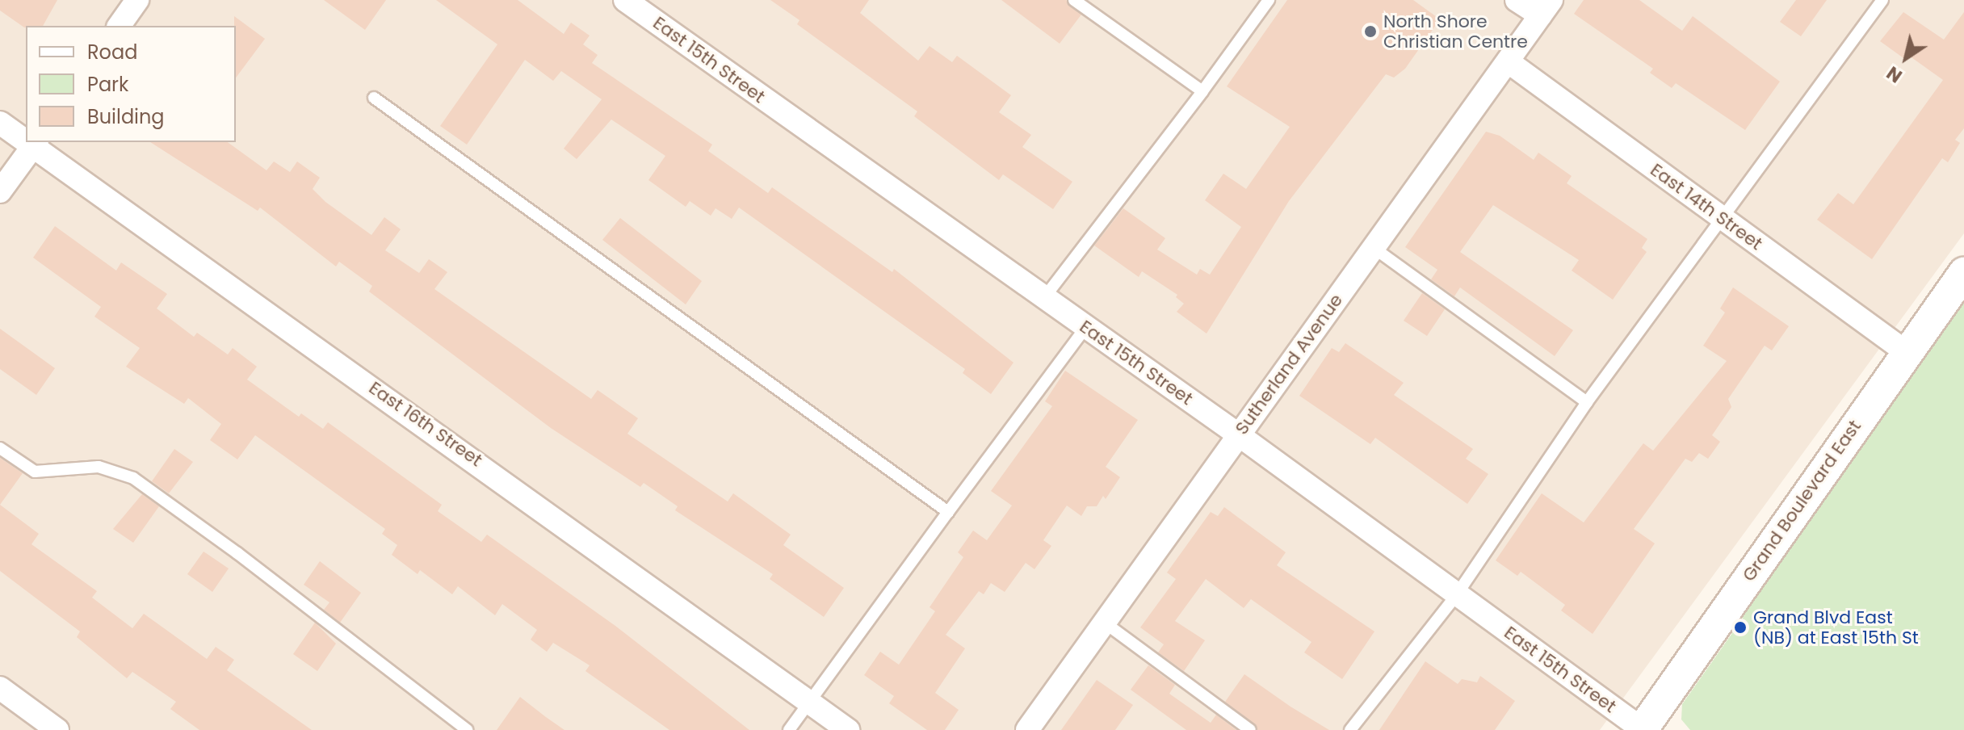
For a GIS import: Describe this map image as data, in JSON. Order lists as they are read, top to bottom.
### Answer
{
  "streets": {
    "main road": ["Grand Boulevard East"],
    "street": [
      "East 15th Street",
      "East 14th Street",
      "Sutherland Avenue",
      "East 16th Street"
    ]
  },
  "crossings": [
    ["East 15th Street", "Sutherland Avenue"],
    ["East 15th Street", "Grand Boulevard East"],
    ["East 14th Street", "Sutherland Avenue"],
    ["East 14th Street", "Grand Boulevard East"]
  ],
  "places": ["North Shore Christian Centre", "Grand Blvd East (NB) at East 15th St"],
  "legend": ["Road", "Park", "Building"],
  "north": "bottom left"
}
